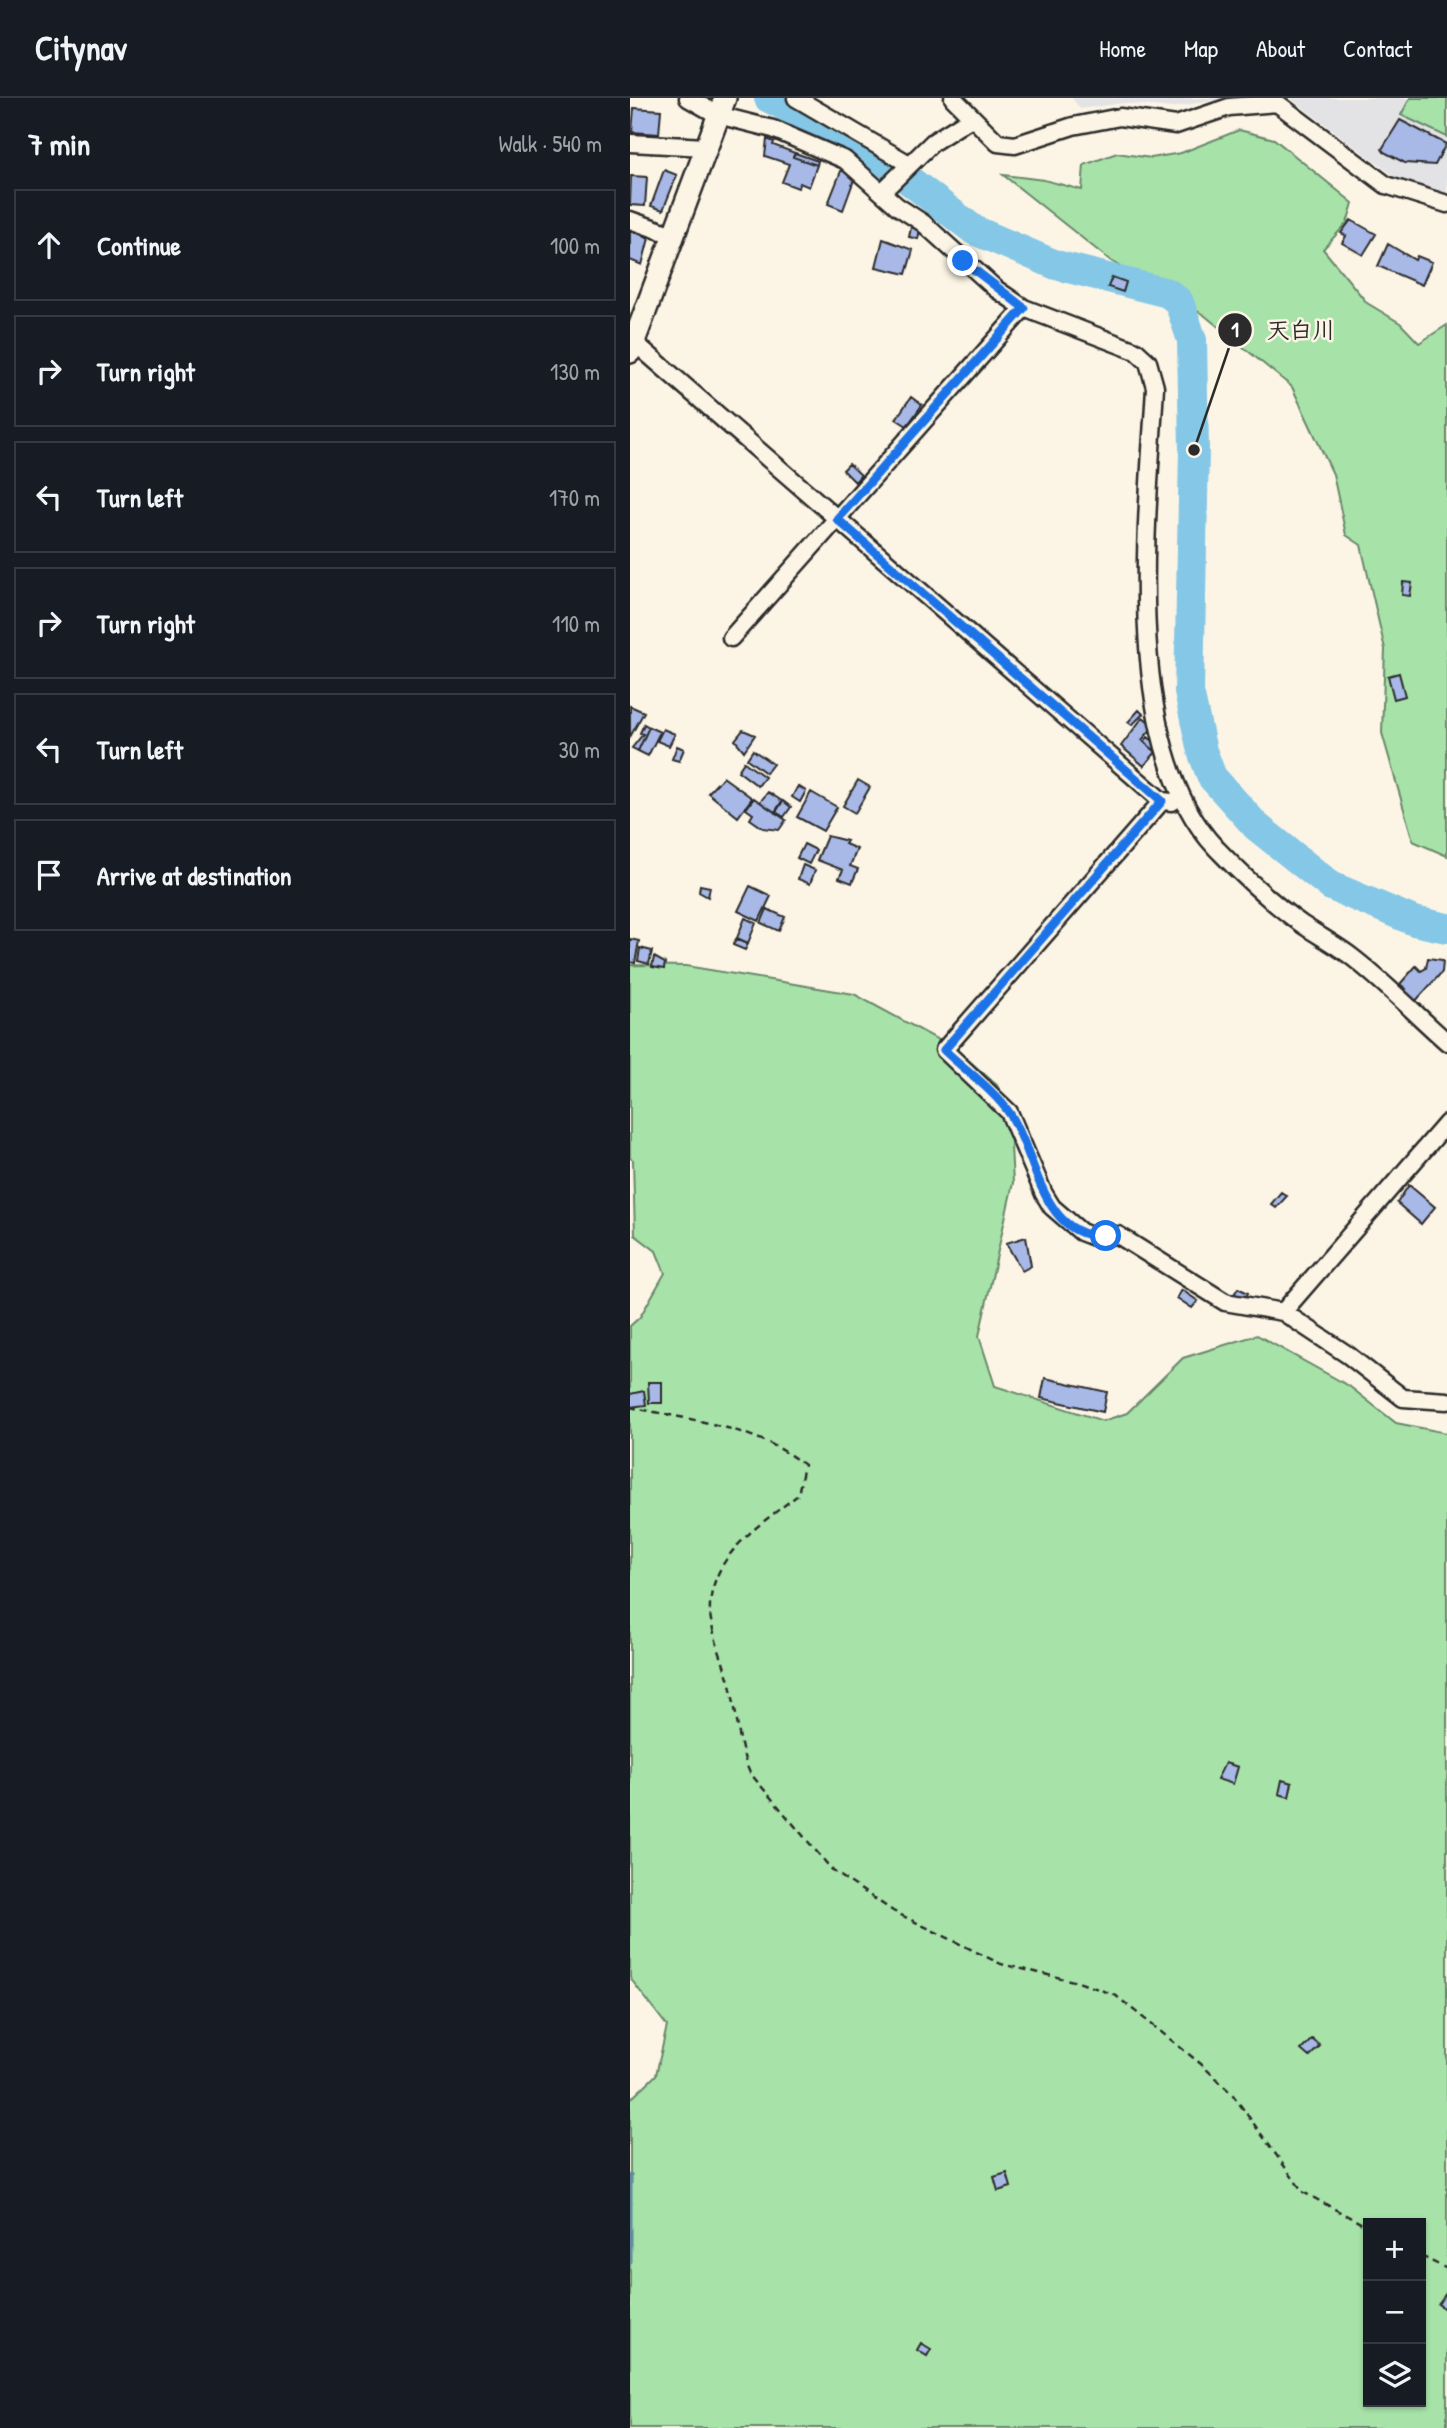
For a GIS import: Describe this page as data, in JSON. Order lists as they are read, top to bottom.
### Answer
{
  "places": ["天白川"],
  "page": {
    "header": "Citynav",
    "nav": [
      "Home",
      "Map",
      "About",
      "Contact"
    ],
    "heading": ["7 min", "Walk · 540 m"],
    "list": [
      ["Continue", "100 m"],
      ["Turn right", "130 m"],
      ["Turn left", "170 m"],
      ["Turn right", "110 m"],
      ["Turn left", "30 m"],
      "Arrive at destination"
    ],
    "map_buttons": ["+", "−"]
  }
}
